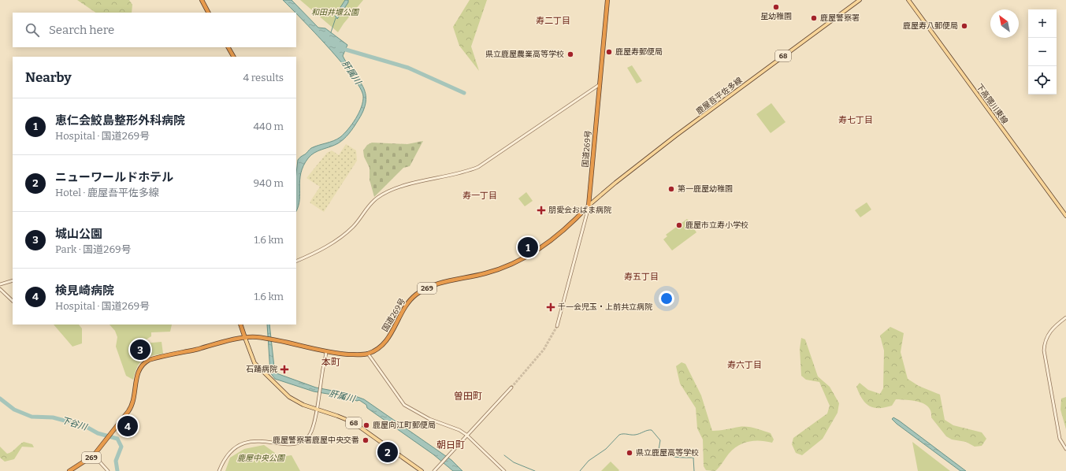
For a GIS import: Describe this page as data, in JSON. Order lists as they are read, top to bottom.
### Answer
{
  "streets": {
    "highway": ["国道269号", "269"],
    "main road": ["68", "鹿屋吾平佐多線", "下高隈川東線"]
  },
  "crossings": [
    ["68", "269"],
    ["鹿屋吾平佐多線", "国道269号"],
    ["国道269号", "269"]
  ],
  "districts": [
    "寿二丁目",
    "寿七丁目",
    "寿一丁目",
    "寿五丁目",
    "本町",
    "寿六丁目",
    "曽田町",
    "朝日町"
  ],
  "water": ["肝属川", "下谷川"],
  "parks": ["和田井堰公園", "鹿屋中央公園"],
  "places": {
    "other": [
      "星幼稚園",
      "鹿屋警察署",
      "鹿屋寿八郵便局",
      "鹿屋寿郵便局",
      "県立鹿屋農業高等学校",
      "第一鹿屋幼稚園",
      "鹿屋市立寿小学校",
      "鹿屋向江町郵便局",
      "鹿屋警察署鹿屋中央交番",
      "県立鹿屋高等学校"
    ],
    "health": ["朋愛会おばま病院", "千一会児玉・上前共立病院", "石踊病院"]
  },
  "north": "top left",
  "page": {
    "map_buttons": ["+", "−"],
    "search": "Search here",
    "heading": ["Nearby", "4 results"],
    "list": [
      {
        "mark": "1",
        "name": "恵仁会鮫島整形外科病院",
        "note": "Hospital · 国道269号",
        "value": "440 m"
      },
      {
        "mark": "2",
        "name": "ニューワールドホテル",
        "note": "Hotel · 鹿屋吾平佐多線",
        "value": "940 m"
      },
      {
        "mark": "3",
        "name": "城山公園",
        "note": "Park · 国道269号",
        "value": "1.6 km"
      },
      {
        "mark": "4",
        "name": "検見崎病院",
        "note": "Hospital · 国道269号",
        "value": "1.6 km"
      }
    ],
    "pins": [
      "1",
      "3",
      "4",
      "2"
    ]
  }
}
